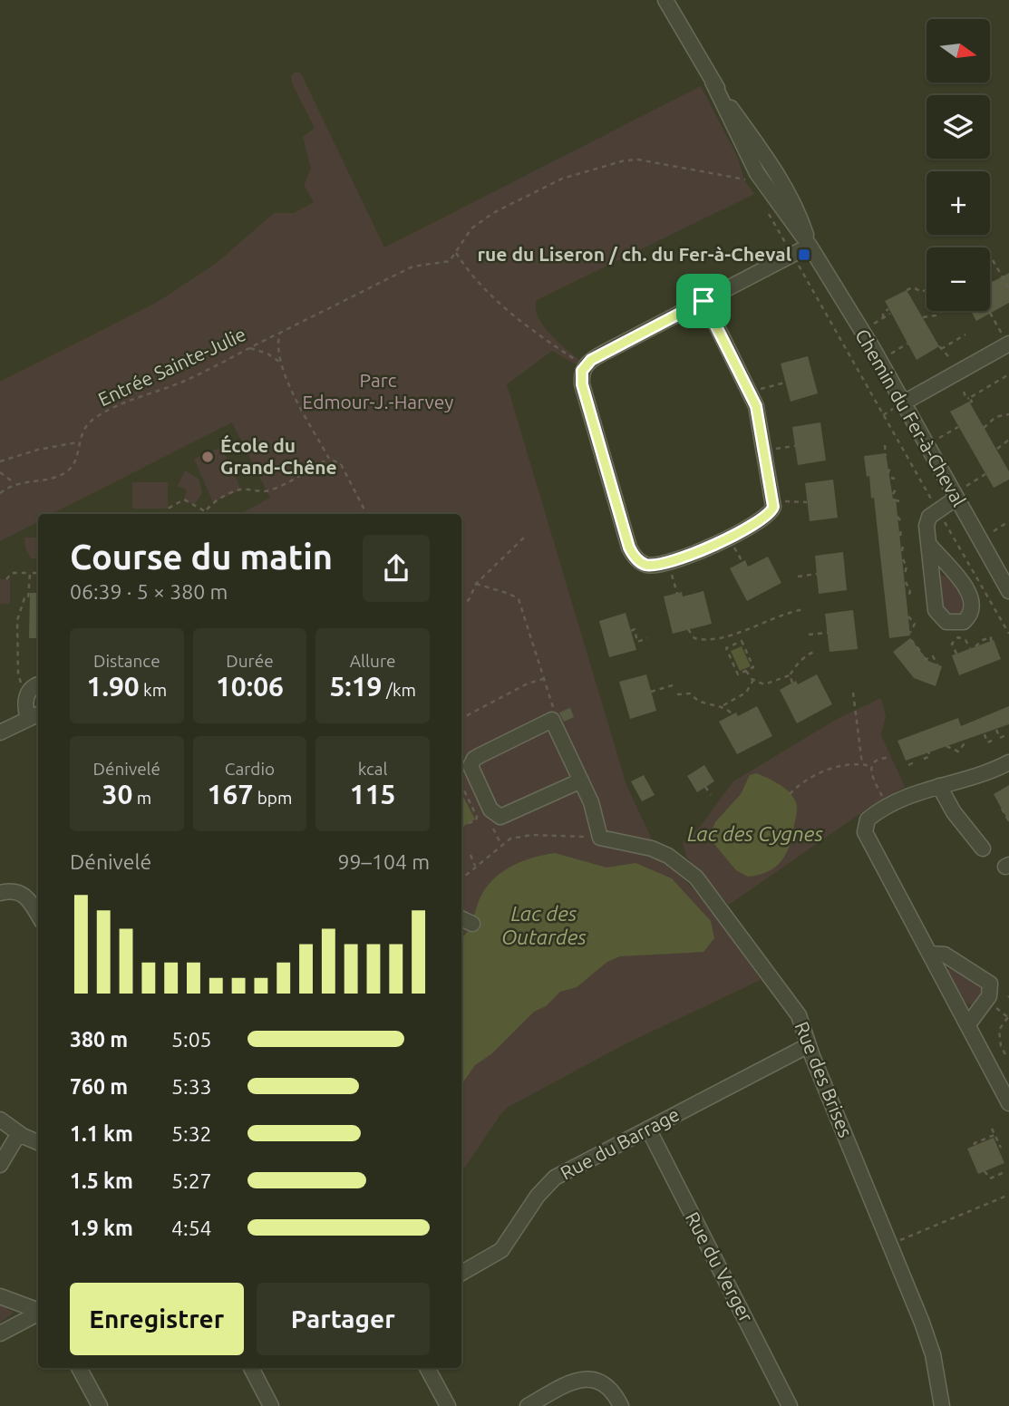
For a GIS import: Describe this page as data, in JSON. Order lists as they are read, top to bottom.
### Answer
{
  "streets": {
    "street": [
      "Chemin du Fer-à-Cheval",
      "Rue des Brises",
      "Rue du Barrage",
      "Rue du Verger"
    ],
    "path": ["Entrée Sainte-Julie"]
  },
  "crossings": [
    ["Rue des Brises", "Rue du Barrage"],
    ["Rue du Barrage", "Rue du Verger"]
  ],
  "water": ["Lac des Cygnes", "Lac des Outardes"],
  "parks": ["Parc Edmour-J.-Harvey"],
  "places": {
    "transit": ["rue du Liseron / ch. du Fer-à-Cheval"],
    "other": ["École du Grand-Chêne"]
  },
  "north": "right",
  "page": {
    "map_buttons": ["+", "−"],
    "heading": ["Course du matin", "06:39 · 5 × 380 m"],
    "stats": [
      ["Distance", "1.90 km"],
      ["Durée", "10:06"],
      ["Allure", "5:19 /km"],
      ["Dénivelé", "30 m"],
      ["Cardio", "167 bpm"],
      ["kcal", "115"]
    ],
    "chart": ["Dénivelé", "99–104 m"],
    "list": [
      {
        "name": "380 m",
        "note": "5:05"
      },
      {
        "name": "760 m",
        "note": "5:33"
      },
      {
        "name": "1.1 km",
        "note": "5:32"
      },
      {
        "name": "1.5 km",
        "note": "5:27"
      },
      {
        "name": "1.9 km",
        "note": "4:54"
      }
    ],
    "buttons": ["Enregistrer", "Partager"]
  }
}
